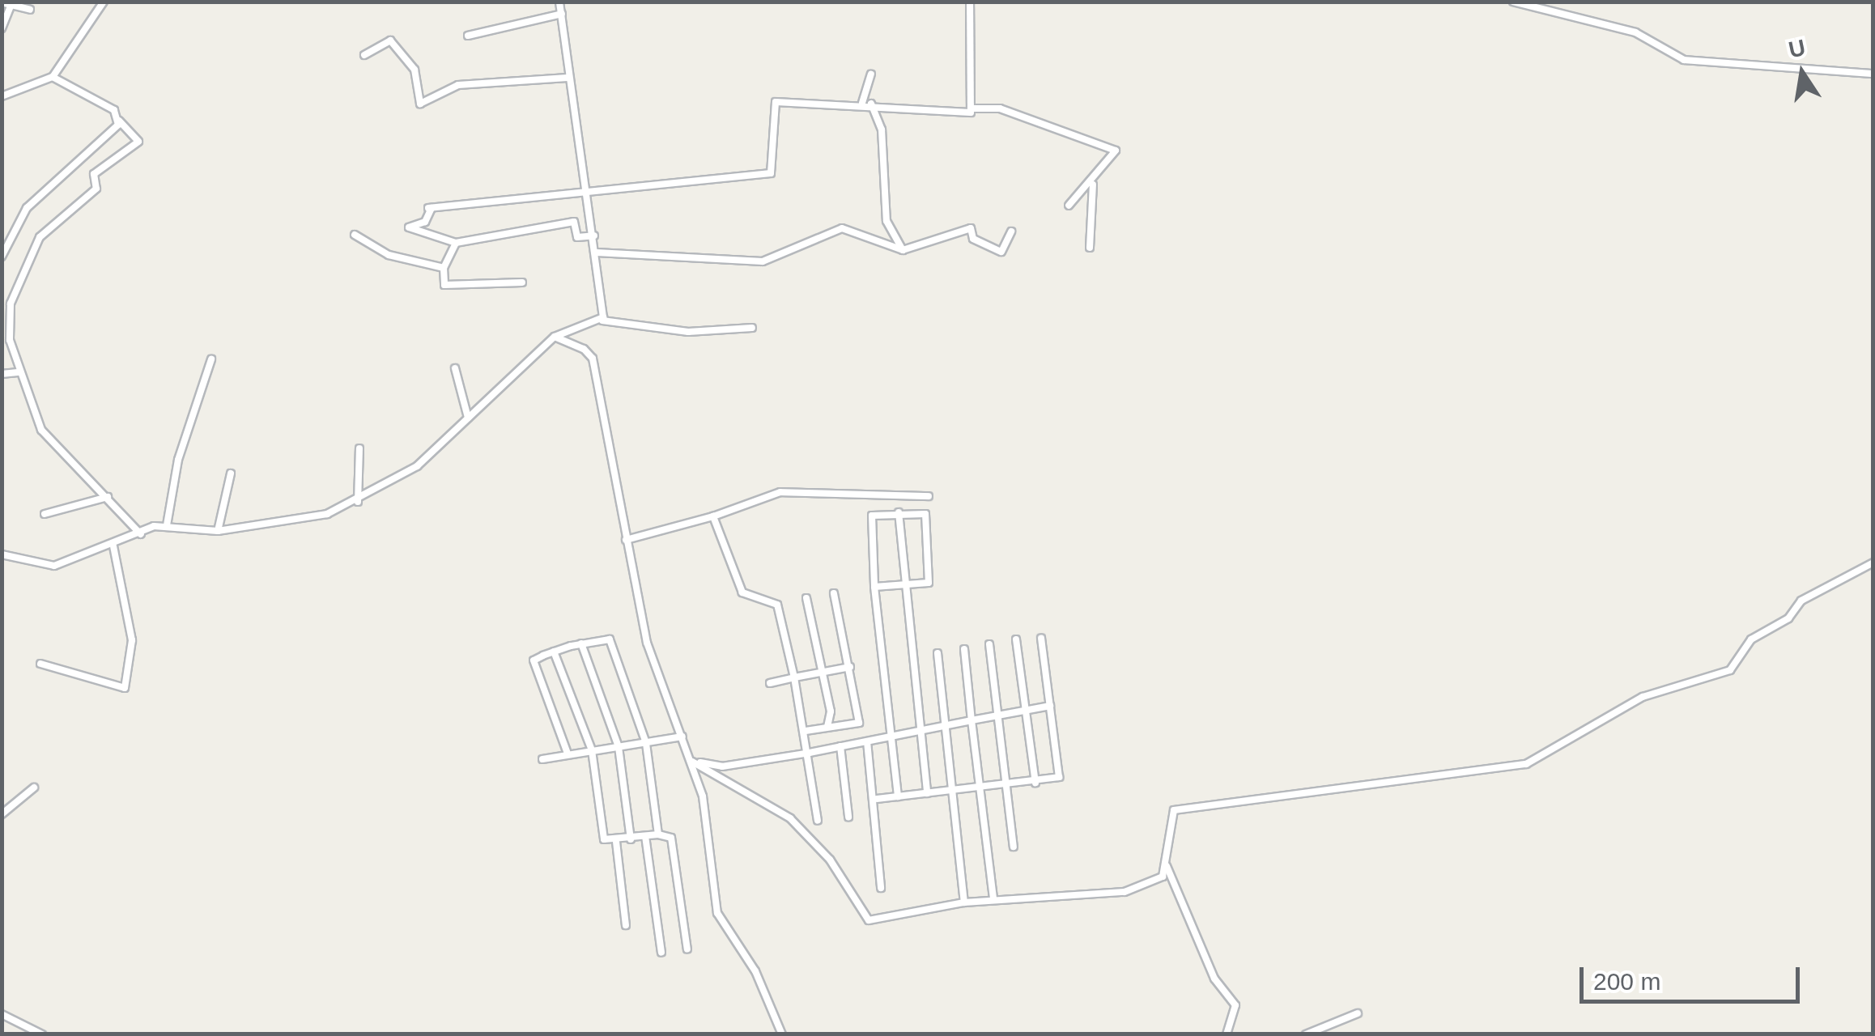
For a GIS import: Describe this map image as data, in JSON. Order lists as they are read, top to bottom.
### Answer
{
  "scale_bar": "200 m",
  "north": "top"
}
